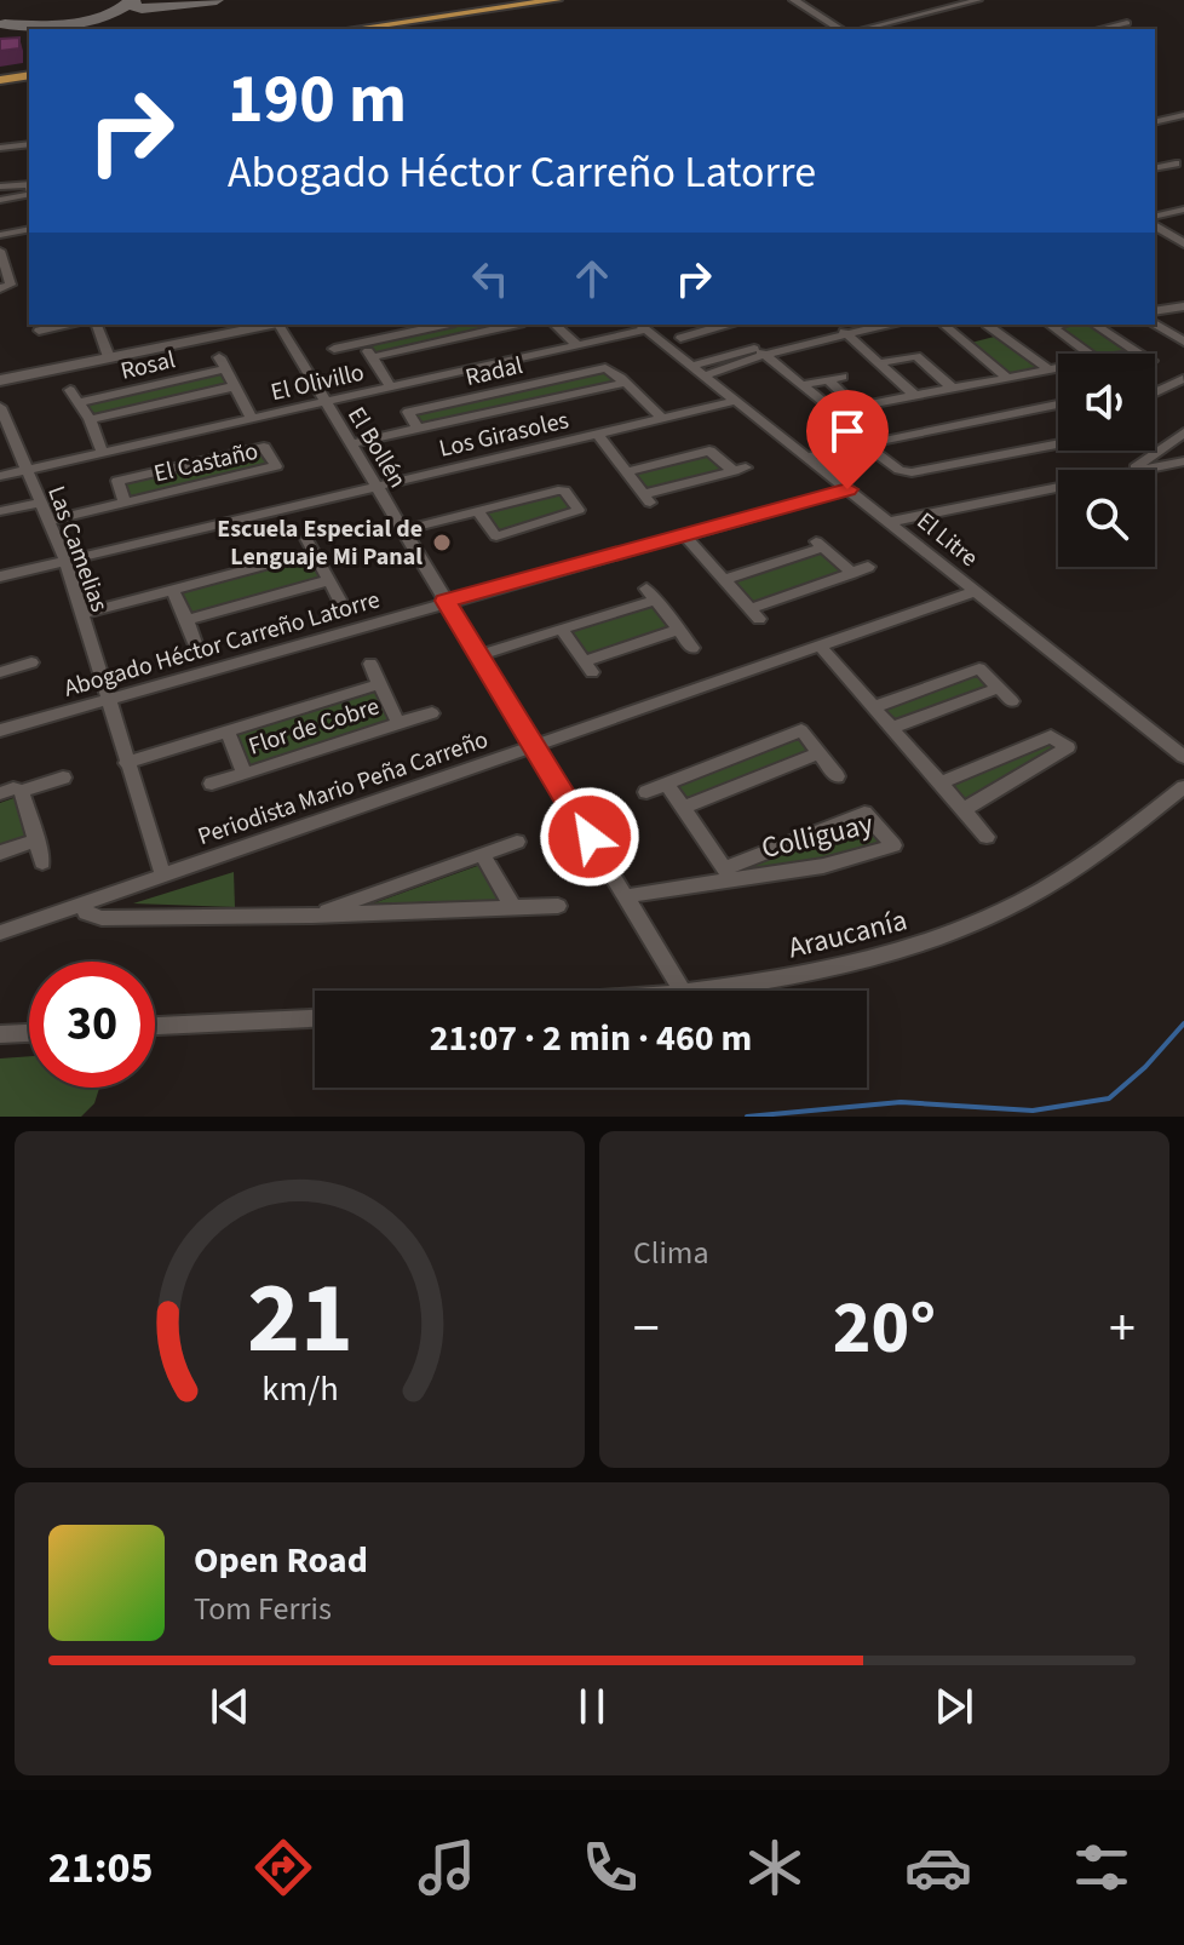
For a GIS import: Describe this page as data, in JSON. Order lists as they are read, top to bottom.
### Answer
{
  "streets": {
    "street": [
      "Rosal",
      "Radal",
      "El Olivillo",
      "Los Girasoles",
      "El Bollén",
      "El Castaño",
      "El Litre",
      "Las Camelias",
      "Abogado Héctor Carreño Latorre",
      "Flor de Cobre",
      "Periodista Mario Peña Carreño",
      "Colliguay",
      "Araucanía"
    ]
  },
  "crossings": [
    ["Radal", "El Bollén"],
    ["El Olivillo", "El Bollén"],
    ["El Olivillo", "El Litre"],
    ["El Olivillo", "Las Camelias"],
    ["Los Girasoles", "El Bollén"],
    ["Los Girasoles", "El Litre"],
    ["Los Girasoles", "Las Camelias"],
    ["El Bollén", "Abogado Héctor Carreño Latorre"],
    ["El Bollén", "Periodista Mario Peña Carreño"],
    ["El Bollén", "Colliguay"],
    ["El Castaño", "Las Camelias"],
    ["El Litre", "Abogado Héctor Carreño Latorre"],
    ["El Litre", "Periodista Mario Peña Carreño"],
    ["Las Camelias", "Abogado Héctor Carreño Latorre"],
    ["Las Camelias", "Flor de Cobre"],
    ["Las Camelias", "Periodista Mario Peña Carreño"]
  ],
  "places": ["Escuela Especial de Lenguaje Mi Panal"],
  "page": {
    "turn": ["190 m", "Abogado Héctor Carreño Latorre"],
    "limit": "30",
    "trip": "21:07 · 2 min · 460 m",
    "tile": "Clima",
    "heat": ["−", "20°", "+"],
    "song": ["Open Road", "Tom Ferris"],
    "tabs": "21:05",
    "gauge": ["21", "km/h"]
  }
}
